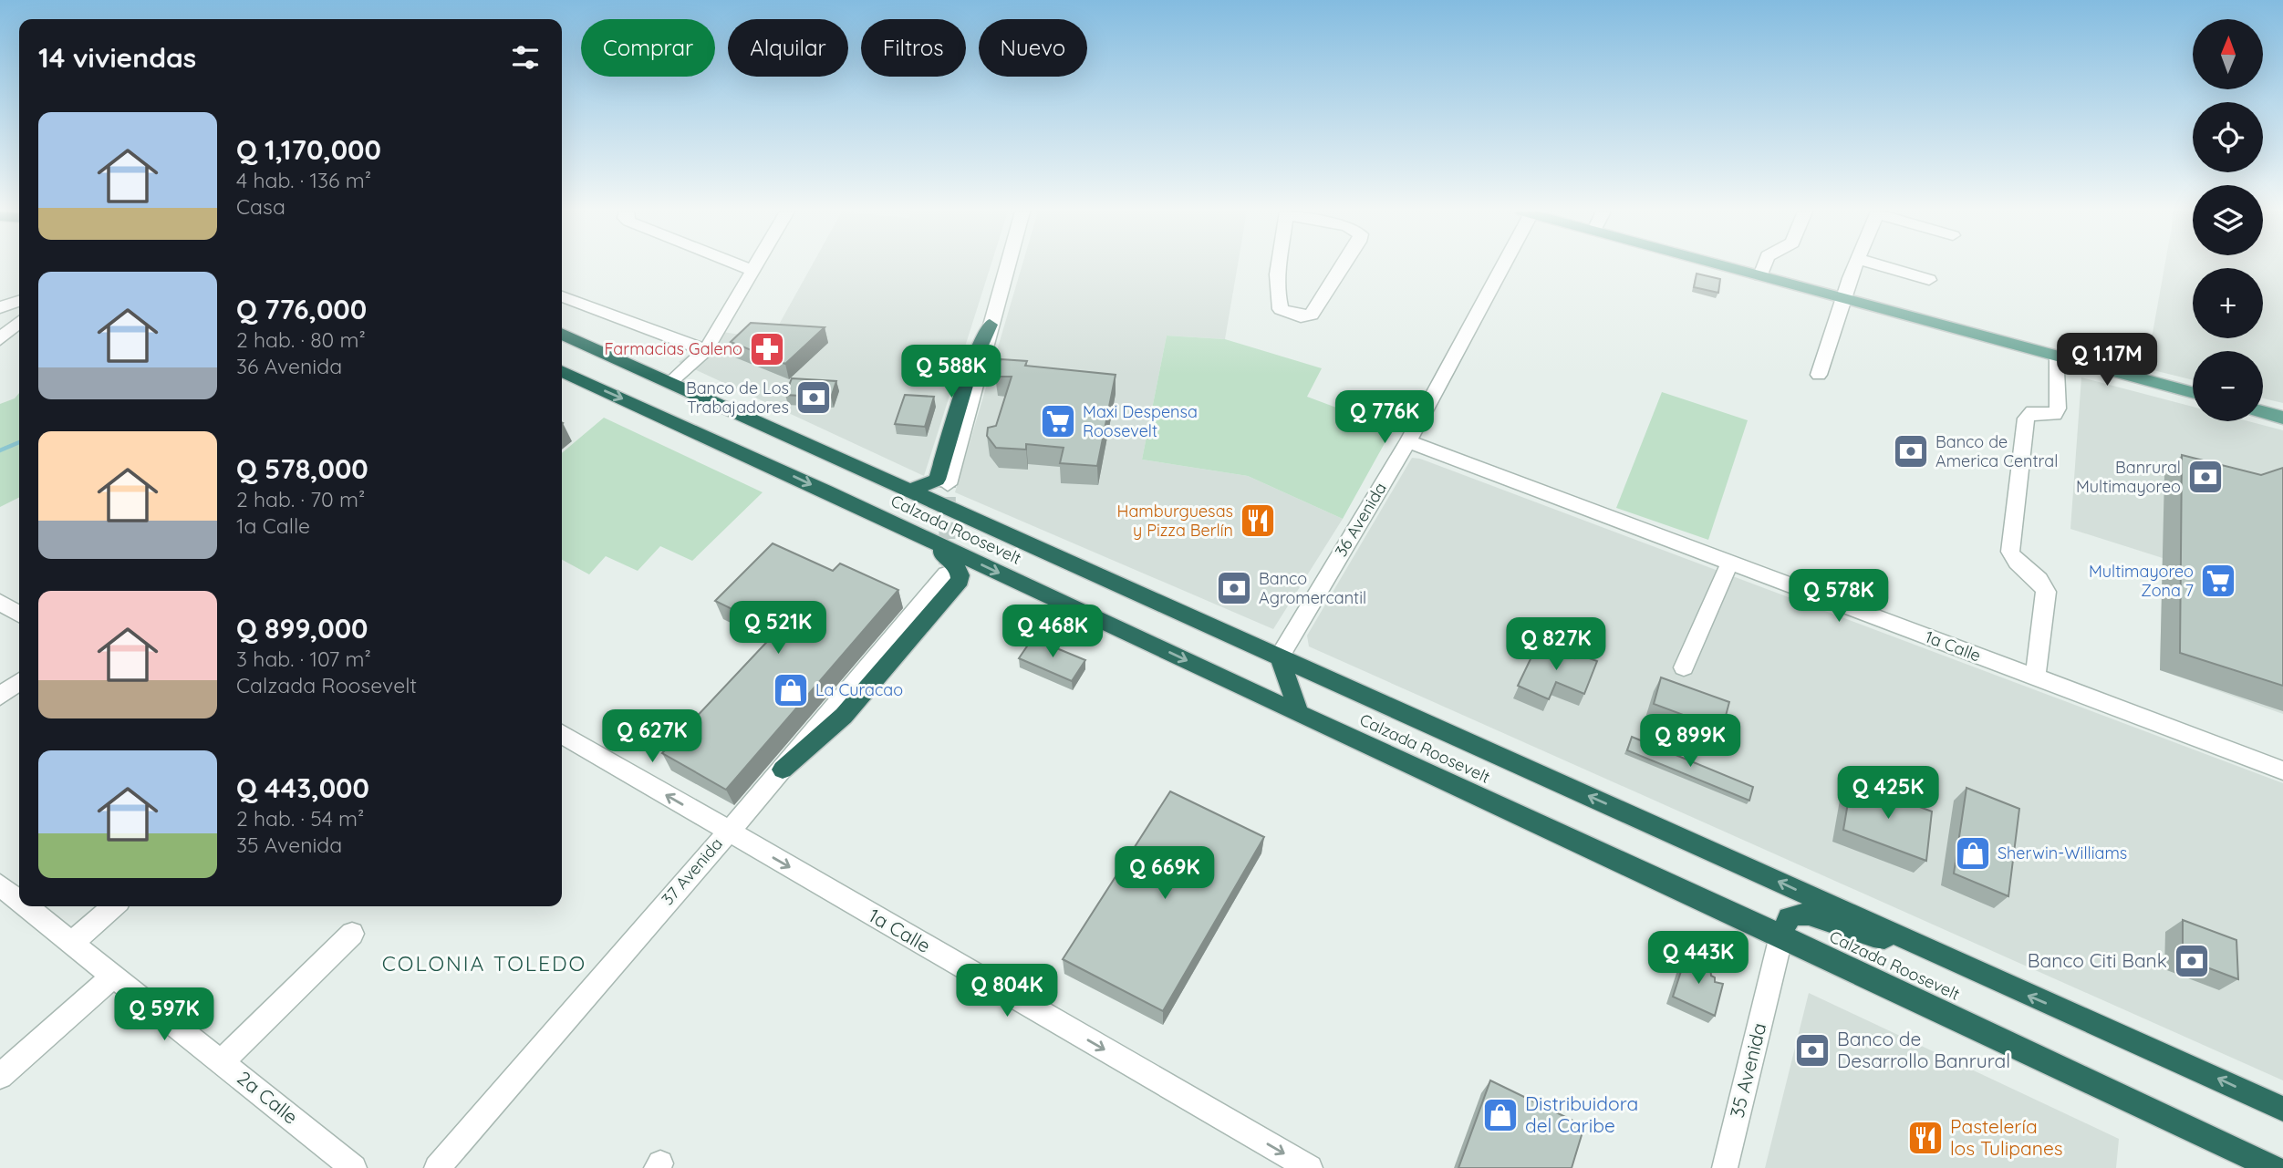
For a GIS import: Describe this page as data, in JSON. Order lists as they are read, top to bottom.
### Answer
{
  "streets": {
    "highway": ["Calzada Roosevelt"],
    "street": [
      "36 Avenida",
      "1a Calle",
      "37 Avenida",
      "35 Avenida",
      "2a Calle"
    ]
  },
  "crossings": [
    ["36 Avenida", "Calzada Roosevelt"],
    ["36 Avenida", "1a Calle"],
    ["Calzada Roosevelt", "35 Avenida"],
    ["1a Calle", "37 Avenida"]
  ],
  "districts": ["COLONIA TOLEDO"],
  "places": {
    "pharmacy": ["Farmacias Galeno"],
    "bank": [
      "Banco de Los Trabajadores",
      "Banco de America Central",
      "Banrural Multimayoreo",
      "Banco Agromercantil",
      "Banco Citi Bank",
      "Banco de Desarrollo Banrural"
    ],
    "supermarket": ["Maxi Despensa Roosevelt", "Multimayoreo Zona 7"],
    "restaurant": ["Hamburguesas y Pizza Berlín", "Pastelería los Tulipanes"],
    "shop": ["La Curacao", "Sherwin-Williams", "Distribuidora del Caribe"]
  },
  "north": "top",
  "page": {
    "map_buttons": ["+", "−"],
    "chip": [
      "Comprar",
      "Alquilar",
      "Filtros",
      "Nuevo"
    ],
    "heading": "14 viviendas",
    "list": [
      {
        "name": "Q 1,170,000",
        "note": "4 hab. · 136 m² · Casa"
      },
      {
        "name": "Q 776,000",
        "note": "2 hab. · 80 m² · 36 Avenida"
      },
      {
        "name": "Q 578,000",
        "note": "2 hab. · 70 m² · 1a Calle"
      },
      {
        "name": "Q 899,000",
        "note": "3 hab. · 107 m² · Calzada Roosevelt"
      },
      {
        "name": "Q 443,000",
        "note": "2 hab. · 54 m² · 35 Avenida"
      }
    ],
    "price": [
      "Q 1.17M",
      "Q 588K",
      "Q 776K",
      "Q 578K",
      "Q 521K",
      "Q 468K",
      "Q 827K",
      "Q 627K",
      "Q 899K",
      "Q 425K",
      "Q 669K",
      "Q 443K",
      "Q 804K",
      "Q 597K"
    ]
  }
}
